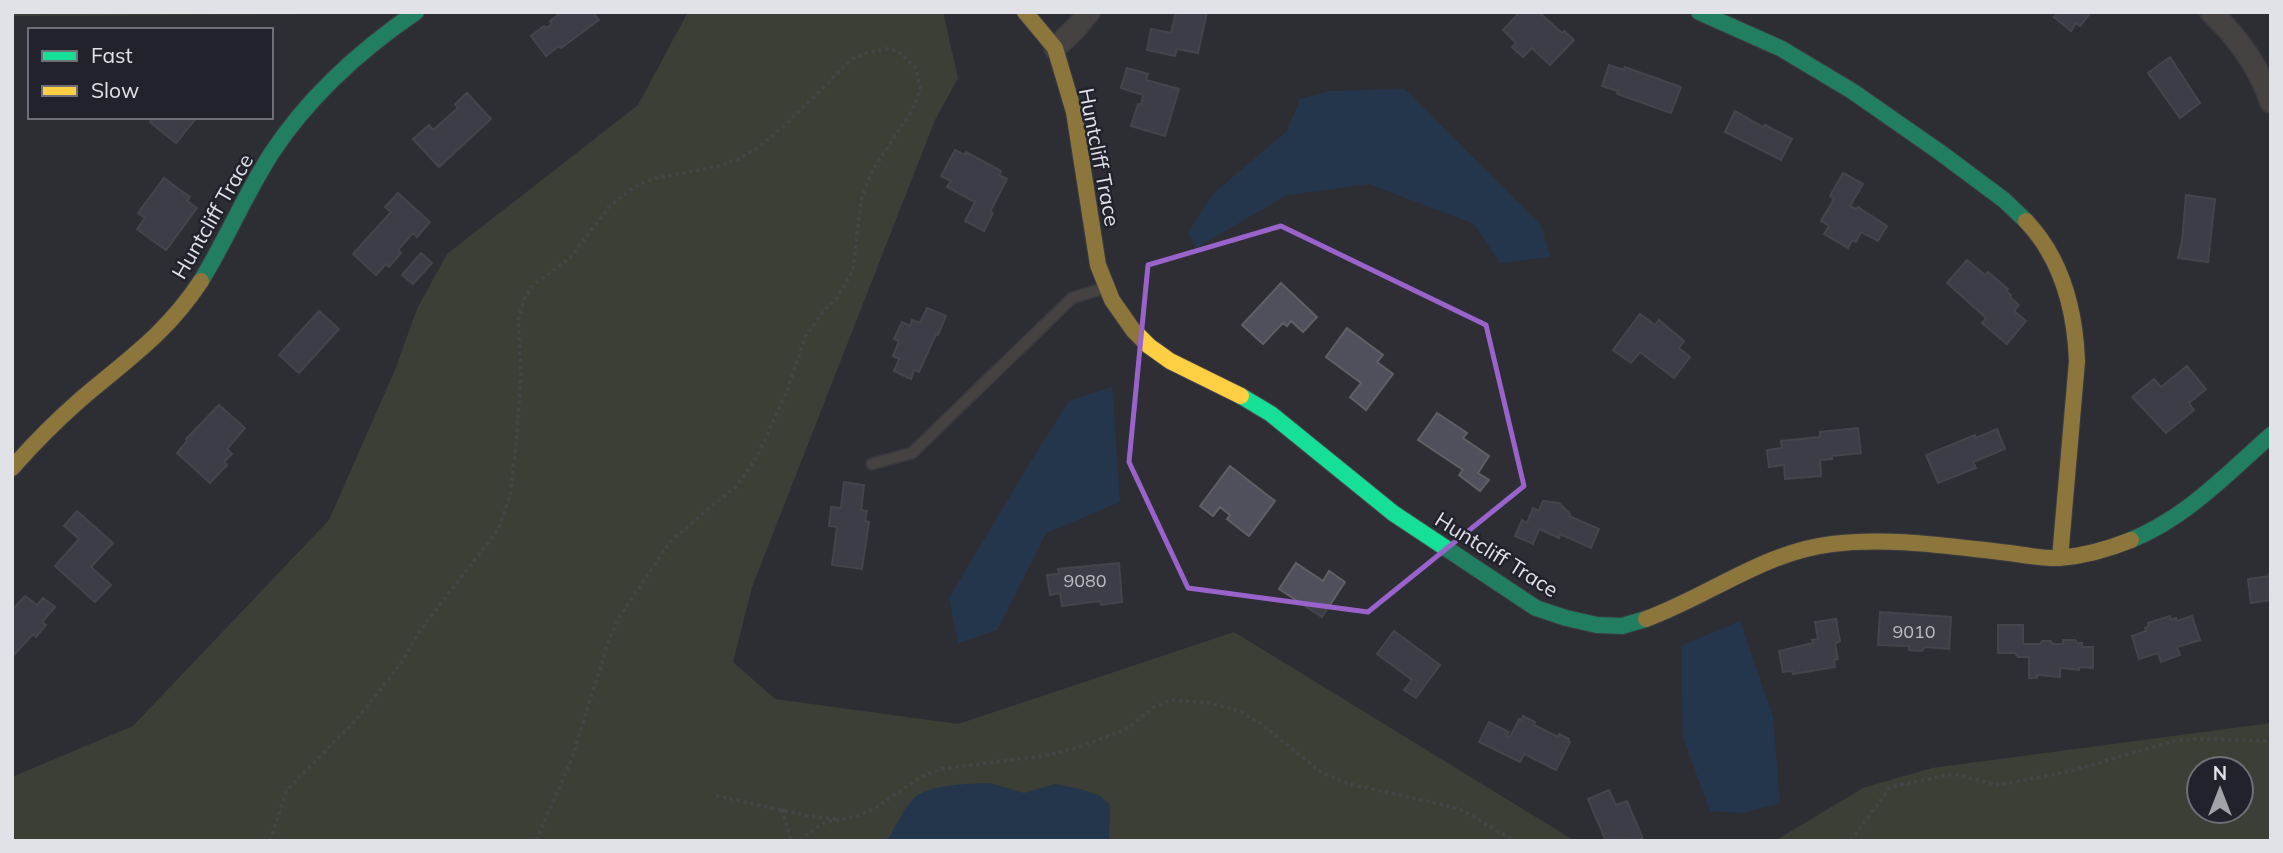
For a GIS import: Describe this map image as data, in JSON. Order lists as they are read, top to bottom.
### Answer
{
  "streets": {
    "street": ["Huntcliff Trace"]
  },
  "house_numbers": ["9080", "9010"],
  "legend": ["Fast", "Slow"],
  "north": "top"
}
